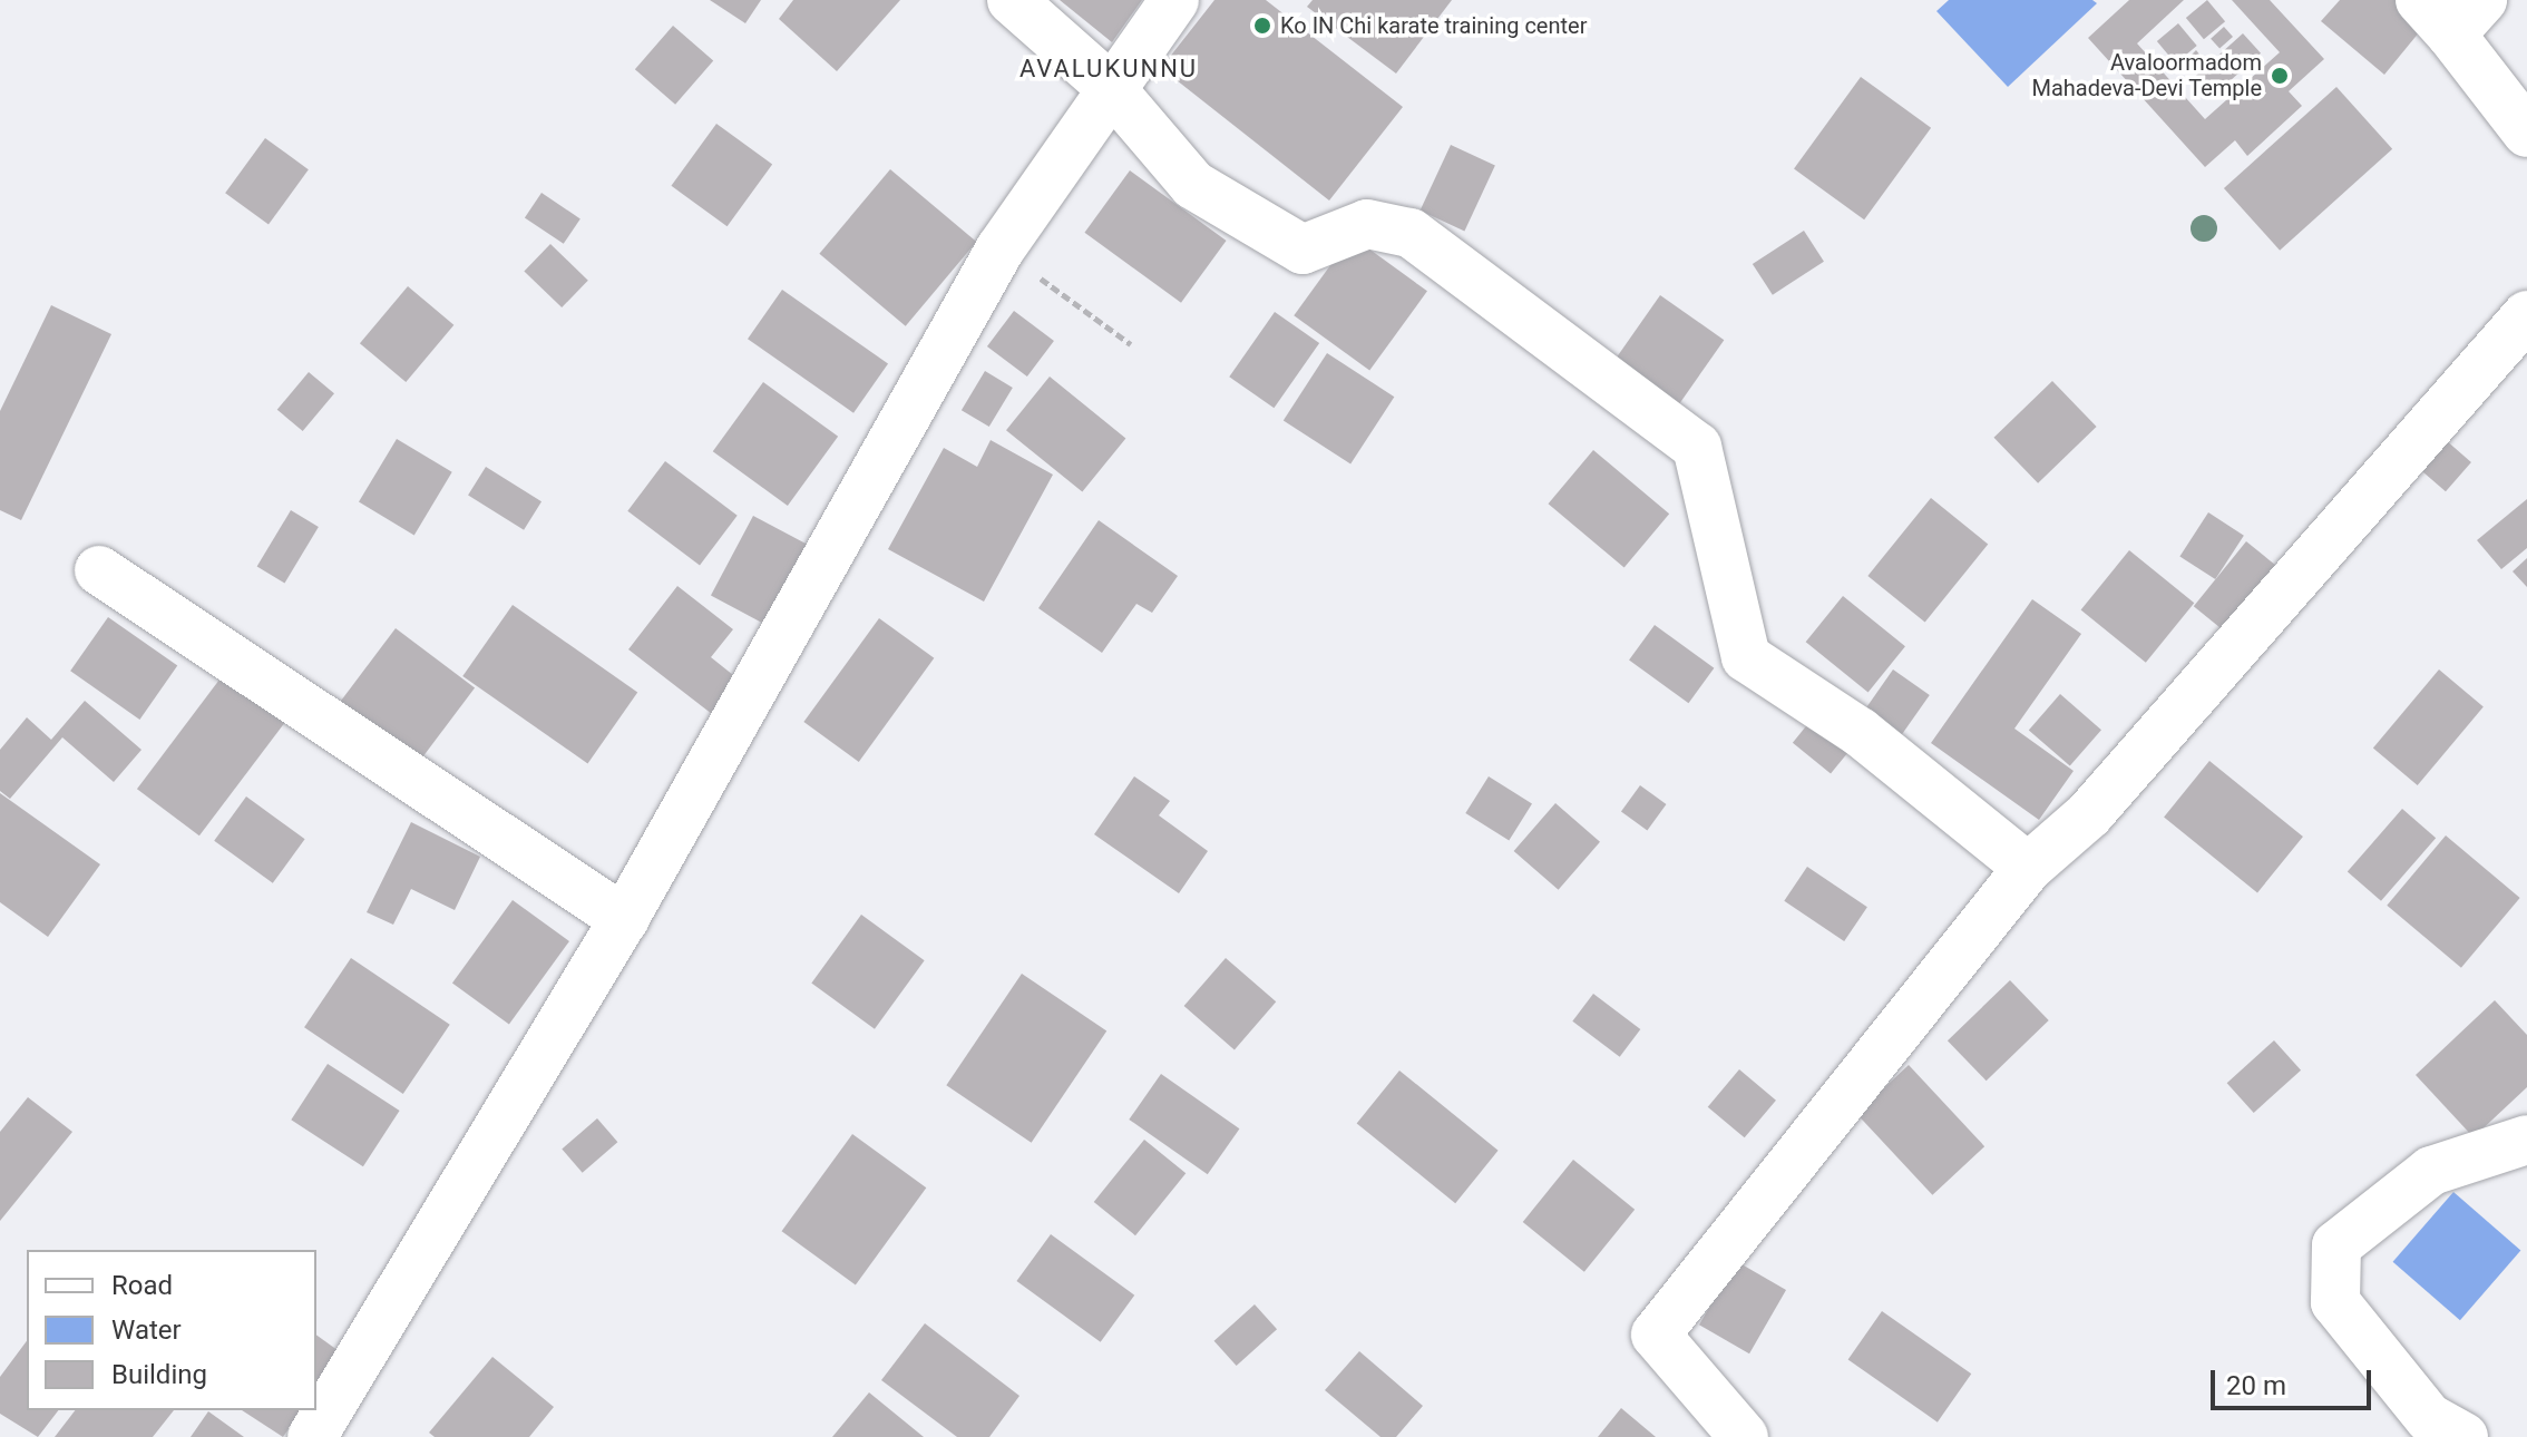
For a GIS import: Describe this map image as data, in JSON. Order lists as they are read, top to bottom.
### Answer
{
  "districts": ["AVALUKUNNU"],
  "places": ["Ko IN Chi karate training center", "Avaloormadom Mahadeva-Devi Temple"],
  "legend": ["Road", "Water", "Building"],
  "scale_bar": "20 m"
}
